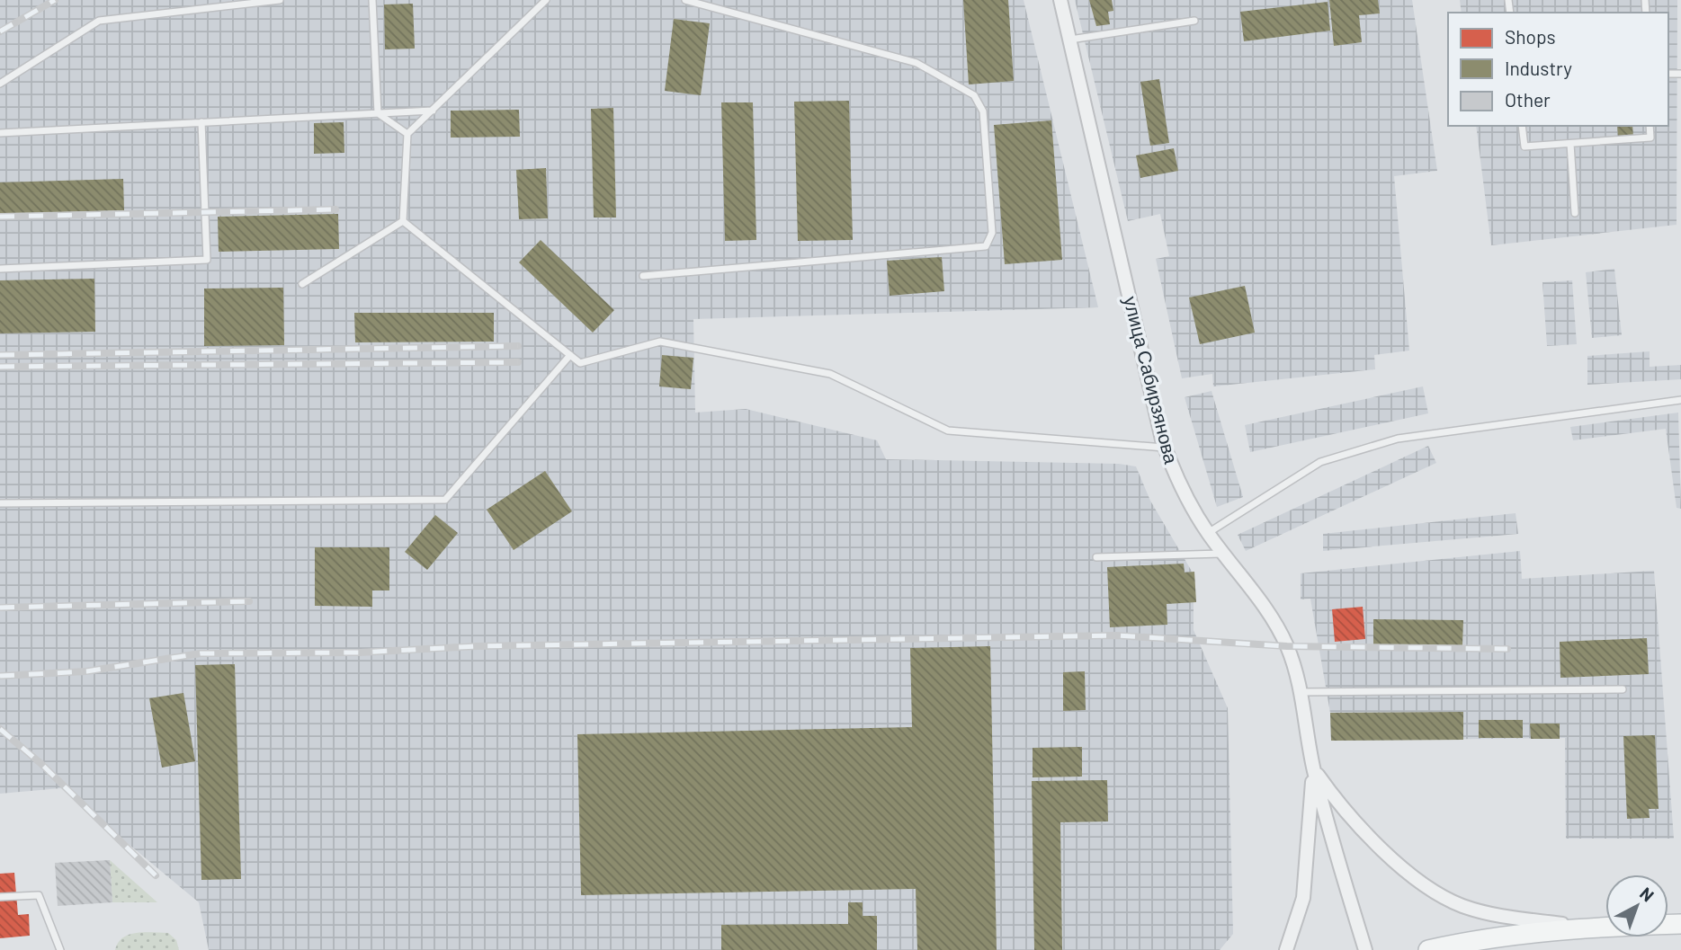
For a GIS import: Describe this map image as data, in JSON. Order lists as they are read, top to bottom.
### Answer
{
  "streets": {
    "street": ["улица Сабирзянова"]
  },
  "legend": ["Shops", "Industry", "Other"],
  "north": "top right"
}
